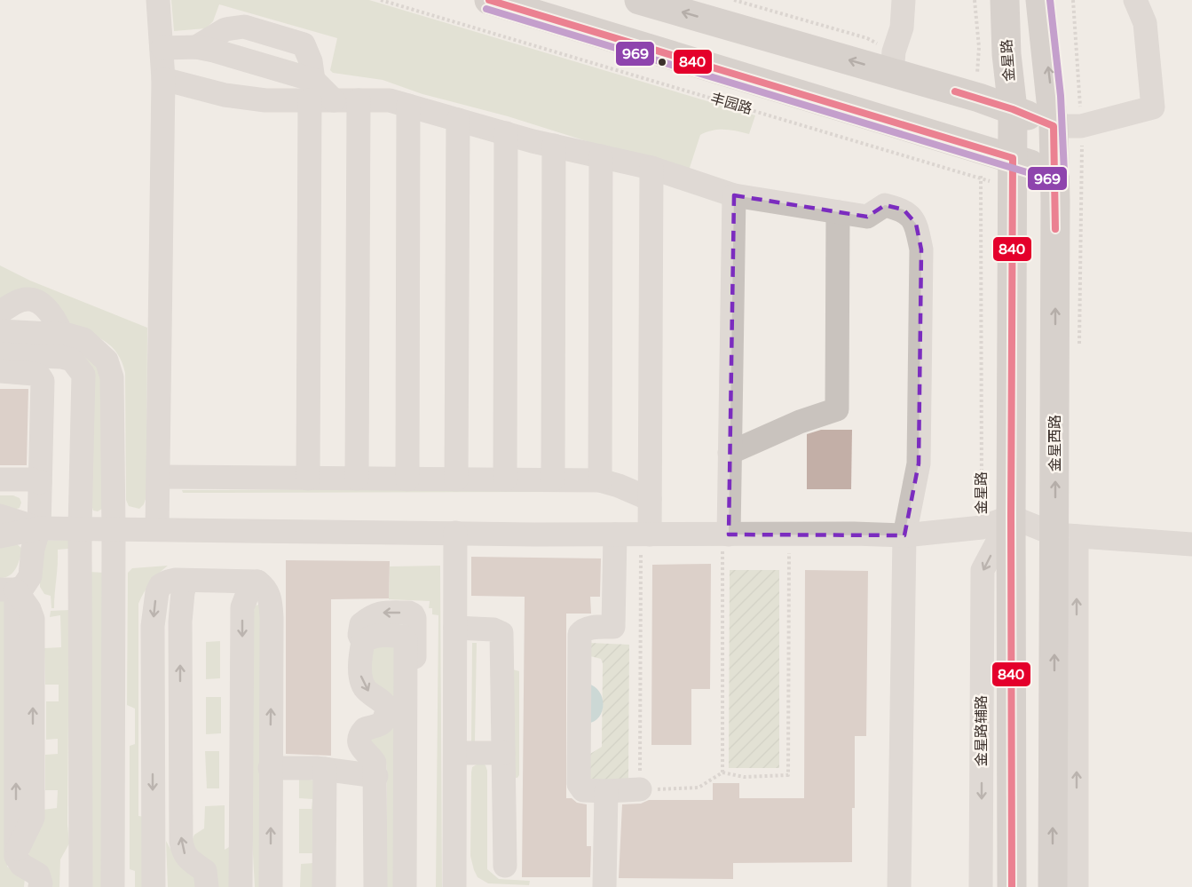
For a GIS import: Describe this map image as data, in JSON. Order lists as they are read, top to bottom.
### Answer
{
  "streets": {
    "main road": ["金星路", "丰园路", "金星西路"],
    "street": ["金星路辅路"]
  },
  "crossings": [
    ["金星路", "丰园路"],
    ["金星路", "金星路辅路"],
    ["丰园路", "金星西路"]
  ],
  "one_way": ["金星西路"],
  "lines": ["transit line 840", "transit line 969"]
}
